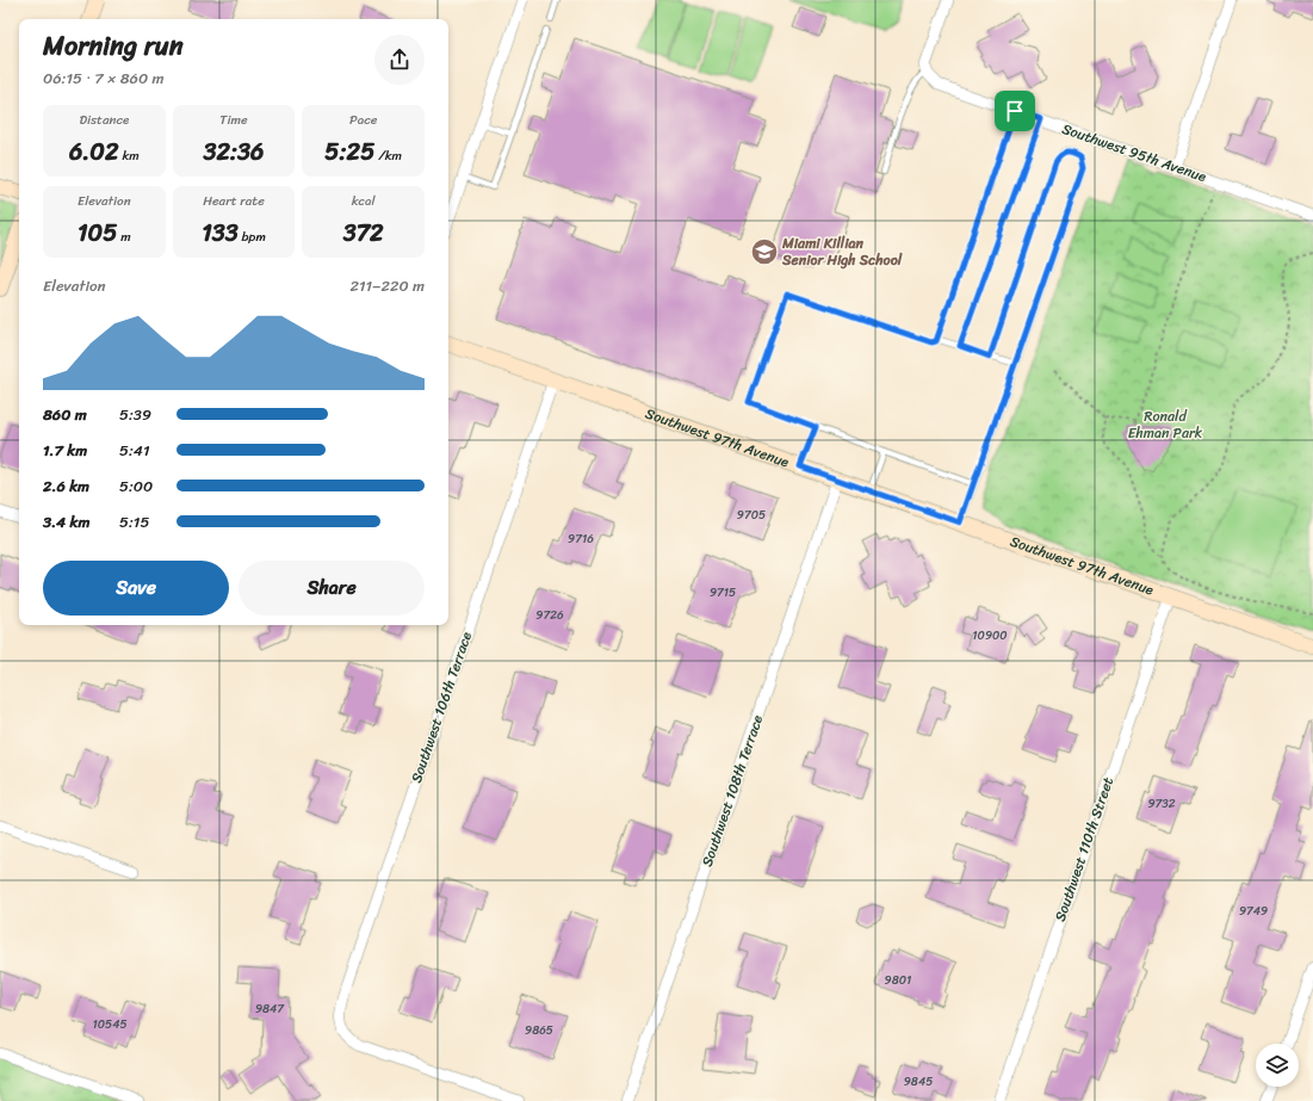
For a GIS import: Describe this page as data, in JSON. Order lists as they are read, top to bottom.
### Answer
{
  "streets": {
    "street": [
      "Southwest 95th Avenue",
      "Southwest 97th Avenue",
      "Southwest 106th Terrace",
      "Southwest 108th Terrace",
      "Southwest 110th Street"
    ]
  },
  "crossings": [
    ["Southwest 97th Avenue", "Southwest 106th Terrace"],
    ["Southwest 97th Avenue", "Southwest 108th Terrace"],
    ["Southwest 97th Avenue", "Southwest 110th Street"]
  ],
  "parks": ["Ronald Ehman Park"],
  "places": {
    "school or university": ["Miami Killian Senior High School"]
  },
  "house_numbers": [
    "9705",
    "9716",
    "9715",
    "9726",
    "10900",
    "9732",
    "9749",
    "9801",
    "9847",
    "10545",
    "9865",
    "9845"
  ],
  "page": {
    "heading": ["Morning run", "06:15 · 7 × 860 m"],
    "stats": [
      ["Distance", "6.02 km"],
      ["Time", "32:36"],
      ["Pace", "5:25 /km"],
      ["Elevation", "105 m"],
      ["Heart rate", "133 bpm"],
      ["kcal", "372"]
    ],
    "chart": ["Elevation", "211–220 m"],
    "list": [
      {
        "name": "860 m",
        "note": "5:39"
      },
      {
        "name": "1.7 km",
        "note": "5:41"
      },
      {
        "name": "2.6 km",
        "note": "5:00"
      },
      {
        "name": "3.4 km",
        "note": "5:15"
      }
    ],
    "buttons": ["Save", "Share"]
  }
}
